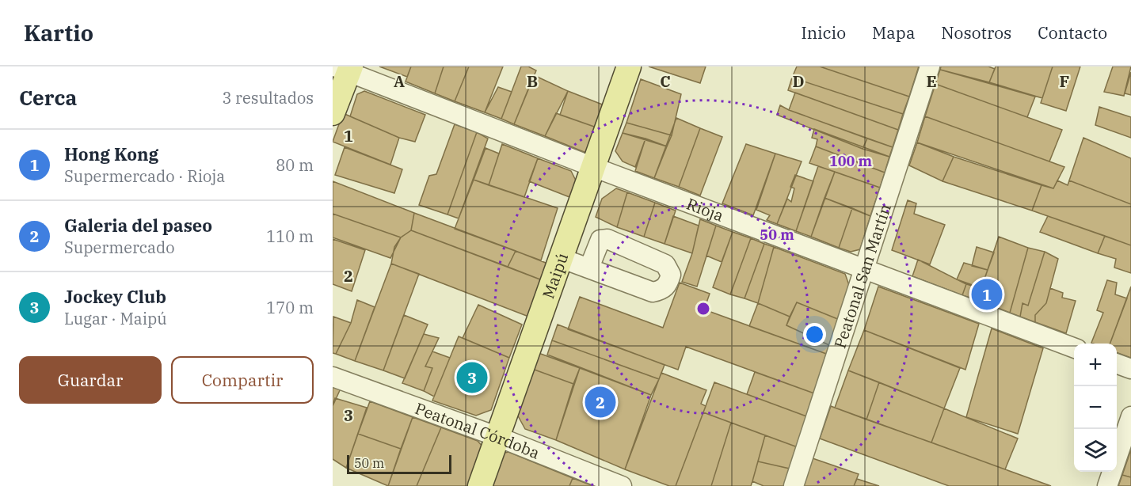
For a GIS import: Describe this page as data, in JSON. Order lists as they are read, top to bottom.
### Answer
{
  "streets": {
    "main road": ["Maipú"],
    "street": ["Rioja", "Peatonal San Martín", "Peatonal Córdoba"]
  },
  "crossings": [
    ["Rioja", "Maipú"],
    ["Rioja", "Peatonal San Martín"],
    ["Maipú", "Peatonal Córdoba"]
  ],
  "scale_bar": "50 m",
  "page": {
    "header": "Kartio",
    "nav": [
      "Inicio",
      "Mapa",
      "Nosotros",
      "Contacto"
    ],
    "heading": ["Cerca", "3 resultados"],
    "list": [
      {
        "mark": "1",
        "name": "Hong Kong",
        "note": "Supermercado · Rioja",
        "value": "80 m"
      },
      {
        "mark": "2",
        "name": "Galeria del paseo",
        "note": "Supermercado",
        "value": "110 m"
      },
      {
        "mark": "3",
        "name": "Jockey Club",
        "note": "Lugar · Maipú",
        "value": "170 m"
      }
    ],
    "pins": ["1", "3", "2"],
    "buttons": ["Guardar", "Compartir"],
    "map_buttons": ["+", "−"],
    "scale": "50 m"
  },
  "grid": {
    "columns": [
      "A",
      "B",
      "C",
      "D",
      "E",
      "F"
    ],
    "rows": ["1", "2", "3"]
  },
  "rings": ["100 m", "50 m"]
}
